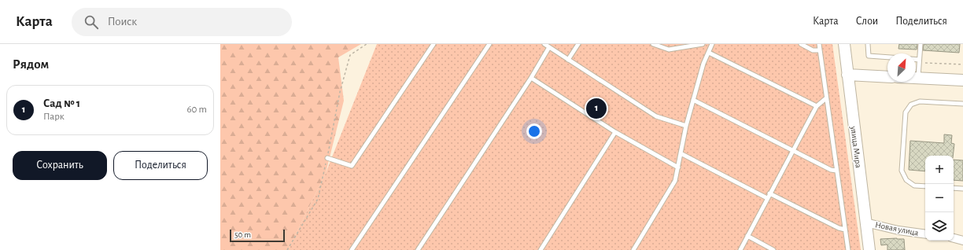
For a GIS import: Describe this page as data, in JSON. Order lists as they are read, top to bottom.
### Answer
{
  "streets": {
    "main road": ["улица Мира"],
    "street": ["Новая улица"]
  },
  "crossings": [
    ["улица Мира", "Новая улица"]
  ],
  "scale_bar": "50 m",
  "north": "top right",
  "page": {
    "header": "Карта",
    "search": "Поиск",
    "nav": ["Карта", "Слои", "Поделиться"],
    "heading": "Рядом",
    "list": [
      {
        "mark": "1",
        "name": "Сад № 1",
        "note": "Парк",
        "value": "60 m"
      }
    ],
    "pins": "1",
    "buttons": ["Сохранить", "Поделиться"],
    "map_buttons": ["+", "−"],
    "scale": "50 m"
  }
}
